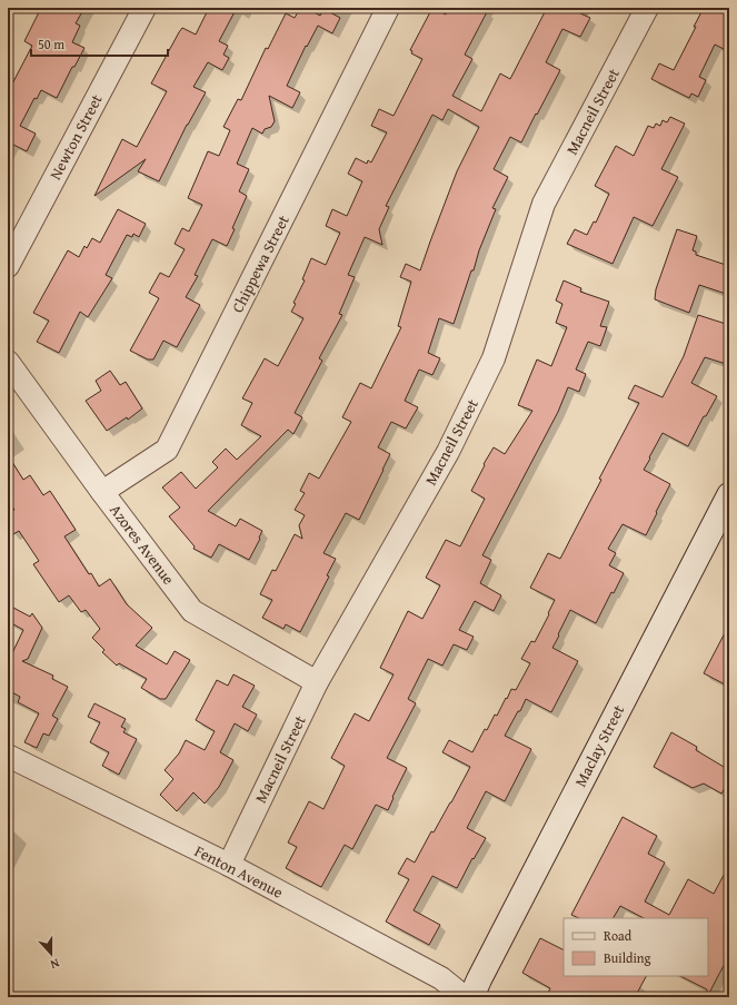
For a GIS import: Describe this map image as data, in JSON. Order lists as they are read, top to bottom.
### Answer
{
  "streets": {
    "street": [
      "Macneil Street",
      "Newton Street",
      "Chippewa Street",
      "Azores Avenue",
      "Maclay Street",
      "Fenton Avenue"
    ]
  },
  "crossings": [
    ["Macneil Street", "Azores Avenue"],
    ["Macneil Street", "Fenton Avenue"],
    ["Chippewa Street", "Azores Avenue"]
  ],
  "legend": ["Road", "Building"],
  "scale_bar": "50 m",
  "north": "bottom"
}
